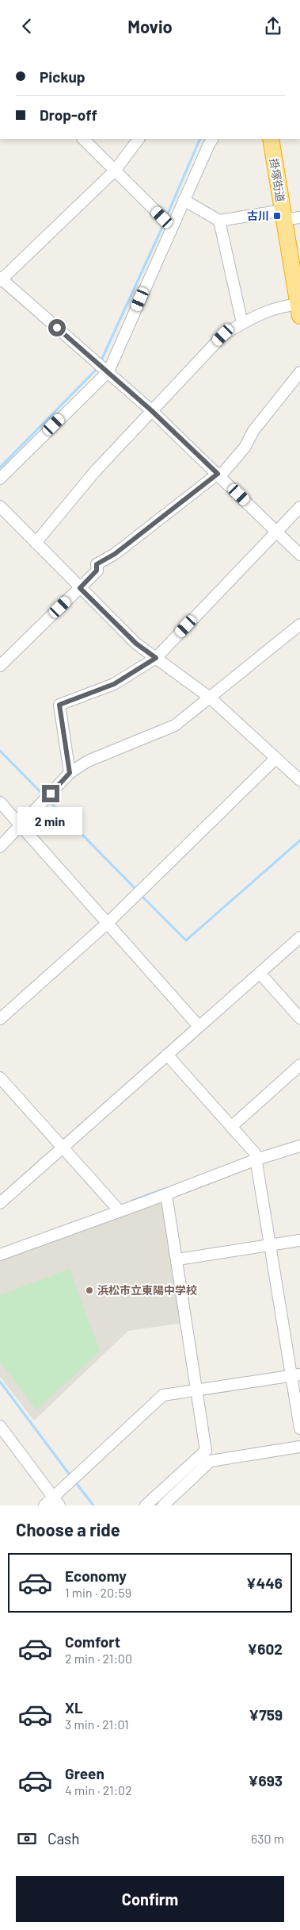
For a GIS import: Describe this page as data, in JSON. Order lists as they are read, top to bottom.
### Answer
{
  "streets": {
    "highway": ["掛塚街道"]
  },
  "places": {
    "transit": ["古川"],
    "other": ["浜松市立東陽中学校"]
  },
  "page": {
    "header": "Movio",
    "banner": ["Pickup", "Drop-off"],
    "bubble": "2 min",
    "heading": "Choose a ride",
    "list": [
      {
        "name": "Economy",
        "note": "1 min · 20:59",
        "value": "¥446"
      },
      {
        "name": "Comfort",
        "note": "2 min · 21:00",
        "value": "¥602"
      },
      {
        "name": "XL",
        "note": "3 min · 21:01",
        "value": "¥759"
      },
      {
        "name": "Green",
        "note": "4 min · 21:02",
        "value": "¥693"
      }
    ],
    "pay": ["Cash", "630 m"],
    "buttons": "Confirm"
  }
}
